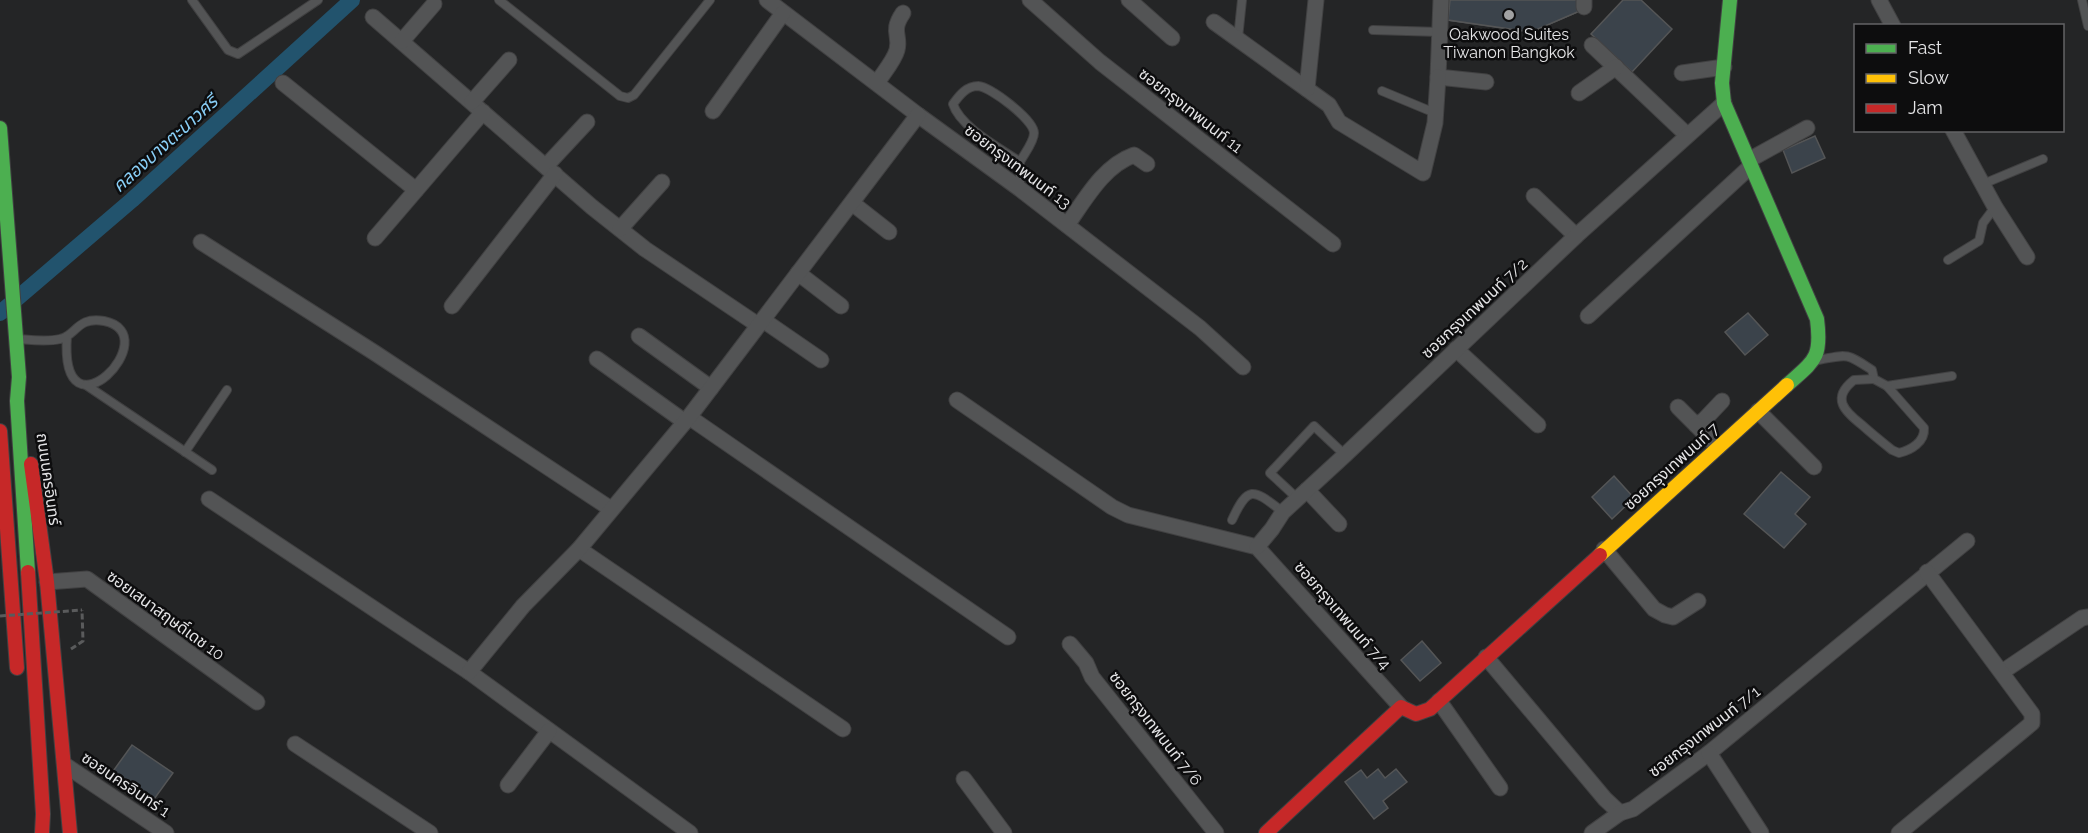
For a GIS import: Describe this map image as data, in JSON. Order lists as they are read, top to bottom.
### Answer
{
  "streets": {
    "main road": ["ซอยกรุงเทพนนท์ 7", "ถนนนครอินทร์"],
    "street": [
      "ซอยกรุงเทพนนท์ 11",
      "ซอยกรุงเทพนนท์ 13",
      "ซอยกรุงเทพนนท์ 7/2",
      "ซอยเสนาสฤษดิ์เดช 10",
      "ซอยกรุงเทพนนท์ 7/4",
      "ซอยกรุงเทพนนท์ 7/6",
      "ซอยกรุงเทพนนท์ 7/1",
      "ซอยนครอินทร์ 1"
    ]
  },
  "crossings": [
    ["ซอยกรุงเทพนนท์ 7/2", "ซอยกรุงเทพนนท์ 7/4"],
    ["ซอยกรุงเทพนนท์ 7", "ซอยกรุงเทพนนท์ 7/4"],
    ["ถนนนครอินทร์", "ซอยเสนาสฤษดิ์เดช 10"],
    ["ถนนนครอินทร์", "ซอยนครอินทร์ 1"]
  ],
  "water": ["คลองบางตะนาวศรี"],
  "places": ["Oakwood Suites Tiwanon Bangkok"],
  "legend": ["Fast", "Slow", "Jam"]
}
